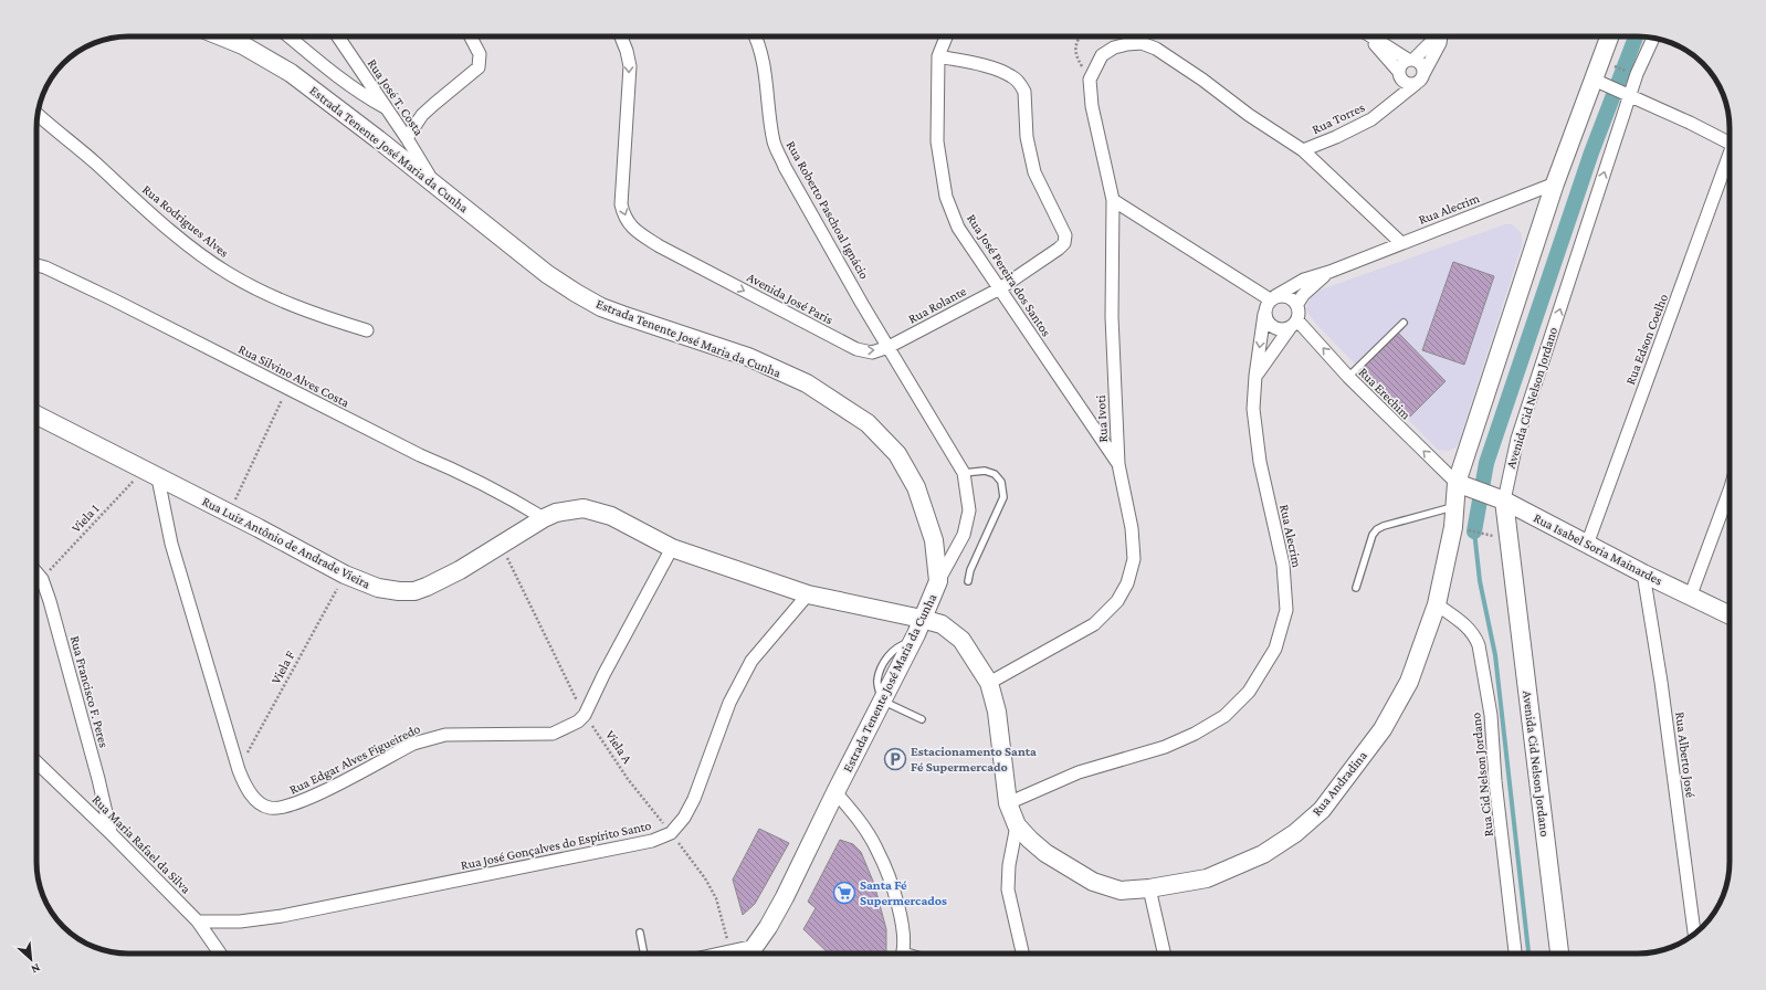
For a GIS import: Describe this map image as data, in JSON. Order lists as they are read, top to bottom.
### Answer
{
  "streets": {
    "main road": [
      "Estrada Tenente José Maria da Cunha",
      "Avenida Cid Nelson Jordano",
      "Rua Luiz Antônio de Andrade Vieira",
      "Rua Isabel Soria Mainardes",
      "Rua Andradina"
    ],
    "street": [
      "Rua José T. Costa",
      "Rua Torres",
      "Rua Alecrim",
      "Rua Roberto Paschoal Ignácio",
      "Rua Rodrigues Alves",
      "Rua José Pereira dos Santos",
      "Avenida José Paris",
      "Rua Rolante",
      "Rua Edson Coelho",
      "Rua Silvino Alves Costa",
      "Rua Erechim",
      "Rua Ivoti",
      "Rua Francisco F. Peres",
      "Rua Alberto José",
      "Rua Edgar Alves Figueiredo",
      "Rua Cid Nelson Jordano",
      "Rua Maria Rafael da Silva",
      "Rua José Gonçalves do Espírito Santo"
    ],
    "path": ["Viela 1", "Viela F", "Viela A"]
  },
  "crossings": [
    ["Rua José T. Costa", "Estrada Tenente José Maria da Cunha"],
    ["Estrada Tenente José Maria da Cunha", "Rua Luiz Antônio de Andrade Vieira"],
    ["Estrada Tenente José Maria da Cunha", "Rua Andradina"],
    ["Rua Alecrim", "Rua Erechim"],
    ["Rua Alecrim", "Rua Andradina"],
    ["Rua Roberto Paschoal Ignácio", "Avenida José Paris"],
    ["Rua Roberto Paschoal Ignácio", "Rua Rolante"],
    ["Rua José Pereira dos Santos", "Rua Rolante"],
    ["Rua José Pereira dos Santos", "Rua Ivoti"],
    ["Avenida José Paris", "Rua Rolante"],
    ["Rua Edson Coelho", "Rua Isabel Soria Mainardes"],
    ["Rua Silvino Alves Costa", "Rua Luiz Antônio de Andrade Vieira"],
    ["Rua Erechim", "Rua Isabel Soria Mainardes"],
    ["Rua Erechim", "Rua Andradina"],
    ["Avenida Cid Nelson Jordano", "Rua Isabel Soria Mainardes"],
    ["Rua Ivoti", "Rua Andradina"],
    ["Viela 1", "Rua Luiz Antônio de Andrade Vieira"],
    ["Viela 1", "Rua Francisco F. Peres"],
    ["Viela 1", "Rua Edgar Alves Figueiredo"],
    ["Rua Luiz Antônio de Andrade Vieira", "Viela F"],
    ["Rua Luiz Antônio de Andrade Vieira", "Viela A"],
    ["Rua Luiz Antônio de Andrade Vieira", "Rua Edgar Alves Figueiredo"],
    ["Rua Luiz Antônio de Andrade Vieira", "Rua Andradina"],
    ["Rua Luiz Antônio de Andrade Vieira", "Rua José Gonçalves do Espírito Santo"],
    ["Rua Isabel Soria Mainardes", "Rua Alberto José"],
    ["Rua Isabel Soria Mainardes", "Rua Andradina"],
    ["Viela F", "Rua Edgar Alves Figueiredo"],
    ["Rua Francisco F. Peres", "Rua Maria Rafael da Silva"],
    ["Viela A", "Rua Edgar Alves Figueiredo"],
    ["Viela A", "Rua José Gonçalves do Espírito Santo"],
    ["Rua Cid Nelson Jordano", "Rua Andradina"],
    ["Rua Maria Rafael da Silva", "Rua José Gonçalves do Espírito Santo"]
  ],
  "one_way": ["Avenida José Paris", "Rua Erechim", "Avenida Cid Nelson Jordano"],
  "places": {
    "parking": ["Estacionamento Santa Fé Supermercado"],
    "supermarket": ["Santa Fé Supermercados"]
  },
  "north": "bottom right"
}
